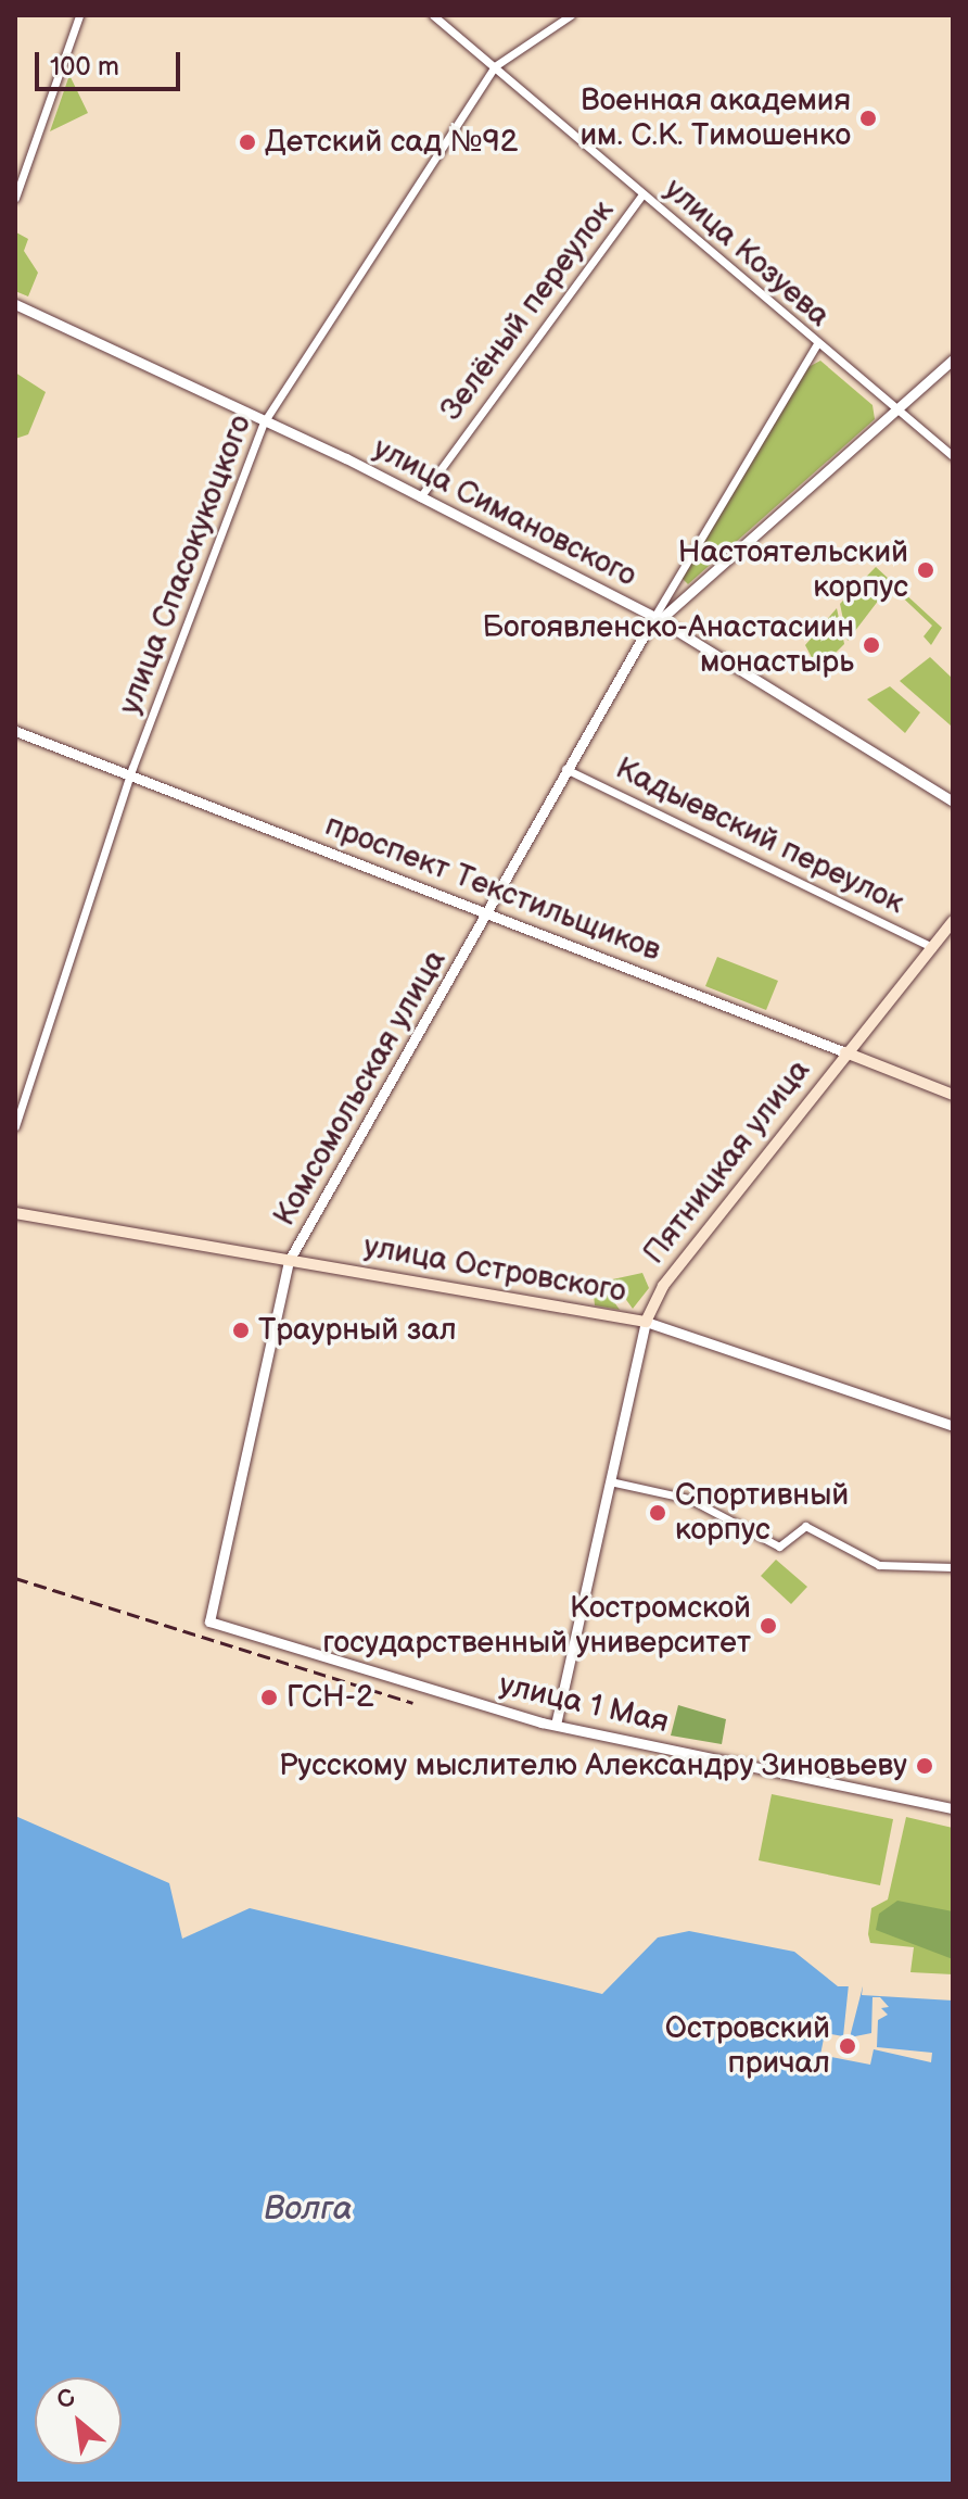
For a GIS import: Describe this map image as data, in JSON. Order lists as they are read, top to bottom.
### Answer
{
  "streets": {
    "main road": ["проспект Текстильщиков", "Пятницкая улица", "улица Островского"],
    "street": [
      "улица Козуева",
      "Зелёный переулок",
      "улица Симановского",
      "улица Спасокукоцкого",
      "Кадыевский переулок",
      "Комсомольская улица",
      "улица 1 Мая"
    ]
  },
  "crossings": [
    ["улица Козуева", "Зелёный переулок"],
    ["улица Козуева", "улица Спасокукоцкого"],
    ["улица Козуева", "Комсомольская улица"],
    ["Зелёный переулок", "улица Симановского"],
    ["улица Симановского", "улица Спасокукоцкого"],
    ["улица Симановского", "Комсомольская улица"],
    ["улица Спасокукоцкого", "проспект Текстильщиков"],
    ["Кадыевский переулок", "Комсомольская улица"],
    ["Кадыевский переулок", "Пятницкая улица"],
    ["проспект Текстильщиков", "Комсомольская улица"],
    ["проспект Текстильщиков", "Пятницкая улица"],
    ["Комсомольская улица", "улица Островского"],
    ["Комсомольская улица", "улица 1 Мая"],
    ["Пятницкая улица", "улица Островского"],
    ["Пятницкая улица", "улица 1 Мая"]
  ],
  "water": ["Волга"],
  "places": [
    "Военная академия им. С.К. Тимошенко",
    "Детский сад №92",
    "Настоятельский корпус",
    "Богоявленско-Анастасиин монастырь",
    "Траурный зал",
    "Спортивный корпус",
    "Костромской государственный университет",
    "ГСН-2",
    "Русскому мыслителю Александру Зиновьеву",
    "Островский причал"
  ],
  "scale_bar": "100 m",
  "north": "top left"
}
